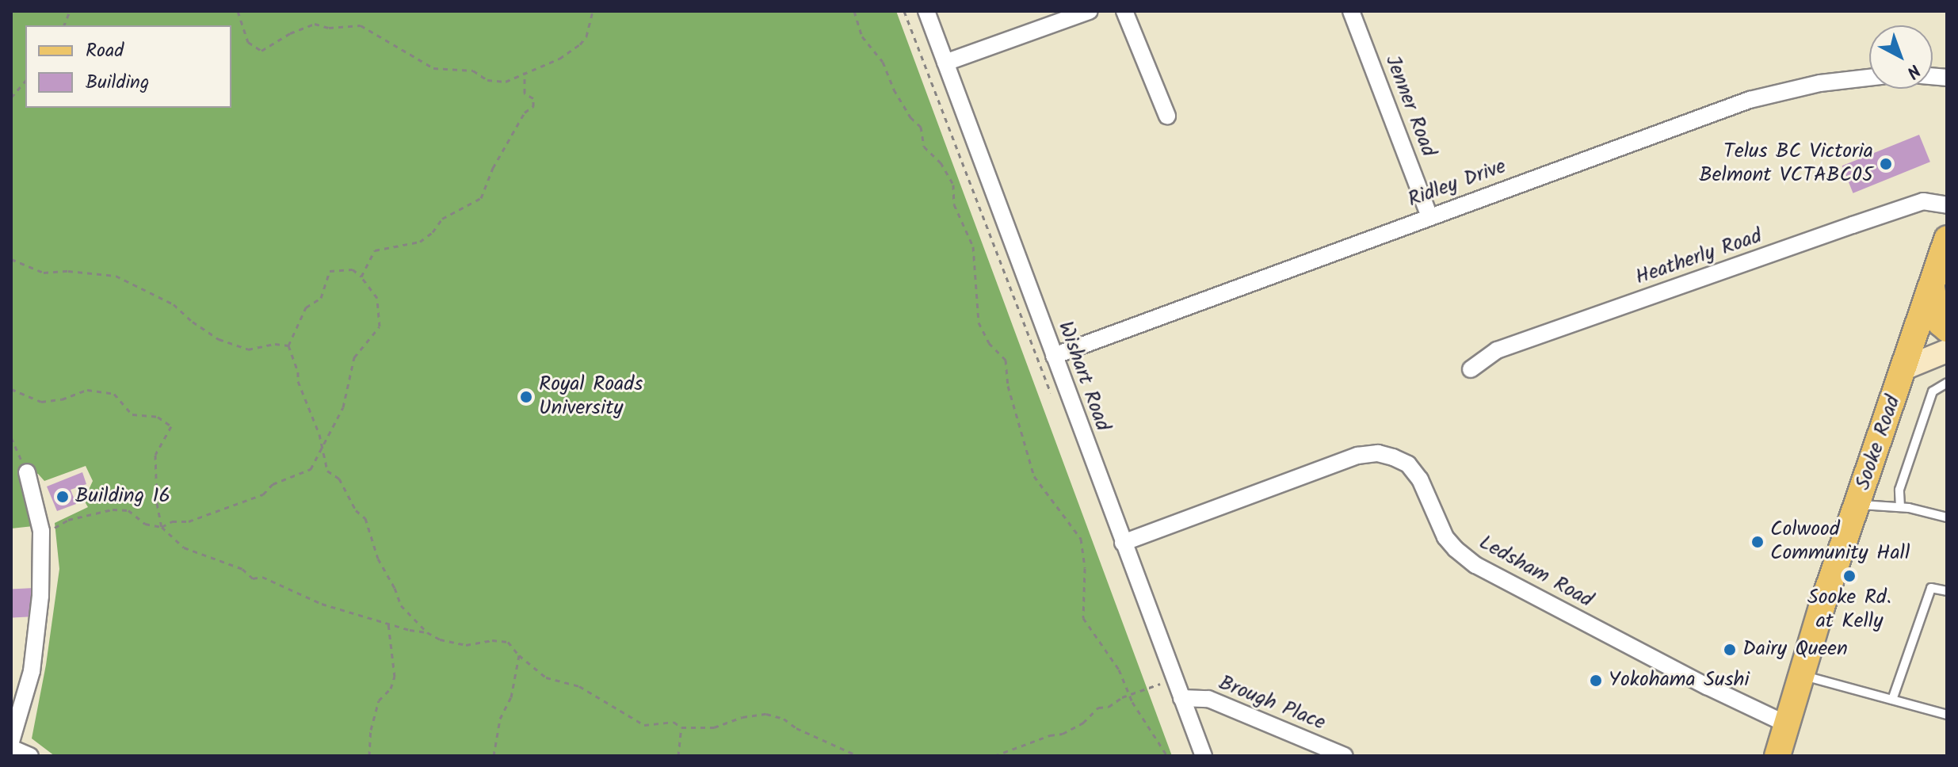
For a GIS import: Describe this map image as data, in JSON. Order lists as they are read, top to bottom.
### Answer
{
  "streets": {
    "main road": ["Sooke Road"],
    "street": [
      "Jenner Road",
      "Ridley Drive",
      "Heatherly Road",
      "Wishart Road",
      "Ledsham Road",
      "Brough Place"
    ]
  },
  "crossings": [
    ["Jenner Road", "Ridley Drive"],
    ["Ridley Drive", "Wishart Road"],
    ["Wishart Road", "Ledsham Road"],
    ["Wishart Road", "Brough Place"],
    ["Sooke Road", "Ledsham Road"]
  ],
  "places": [
    "Telus BC Victoria Belmont VCTABC05",
    "Royal Roads University",
    "Building 16",
    "Colwood Community Hall",
    "Sooke Rd. at Kelly",
    "Dairy Queen",
    "Yokohama Sushi"
  ],
  "legend": ["Road", "Building"],
  "north": "bottom right"
}
